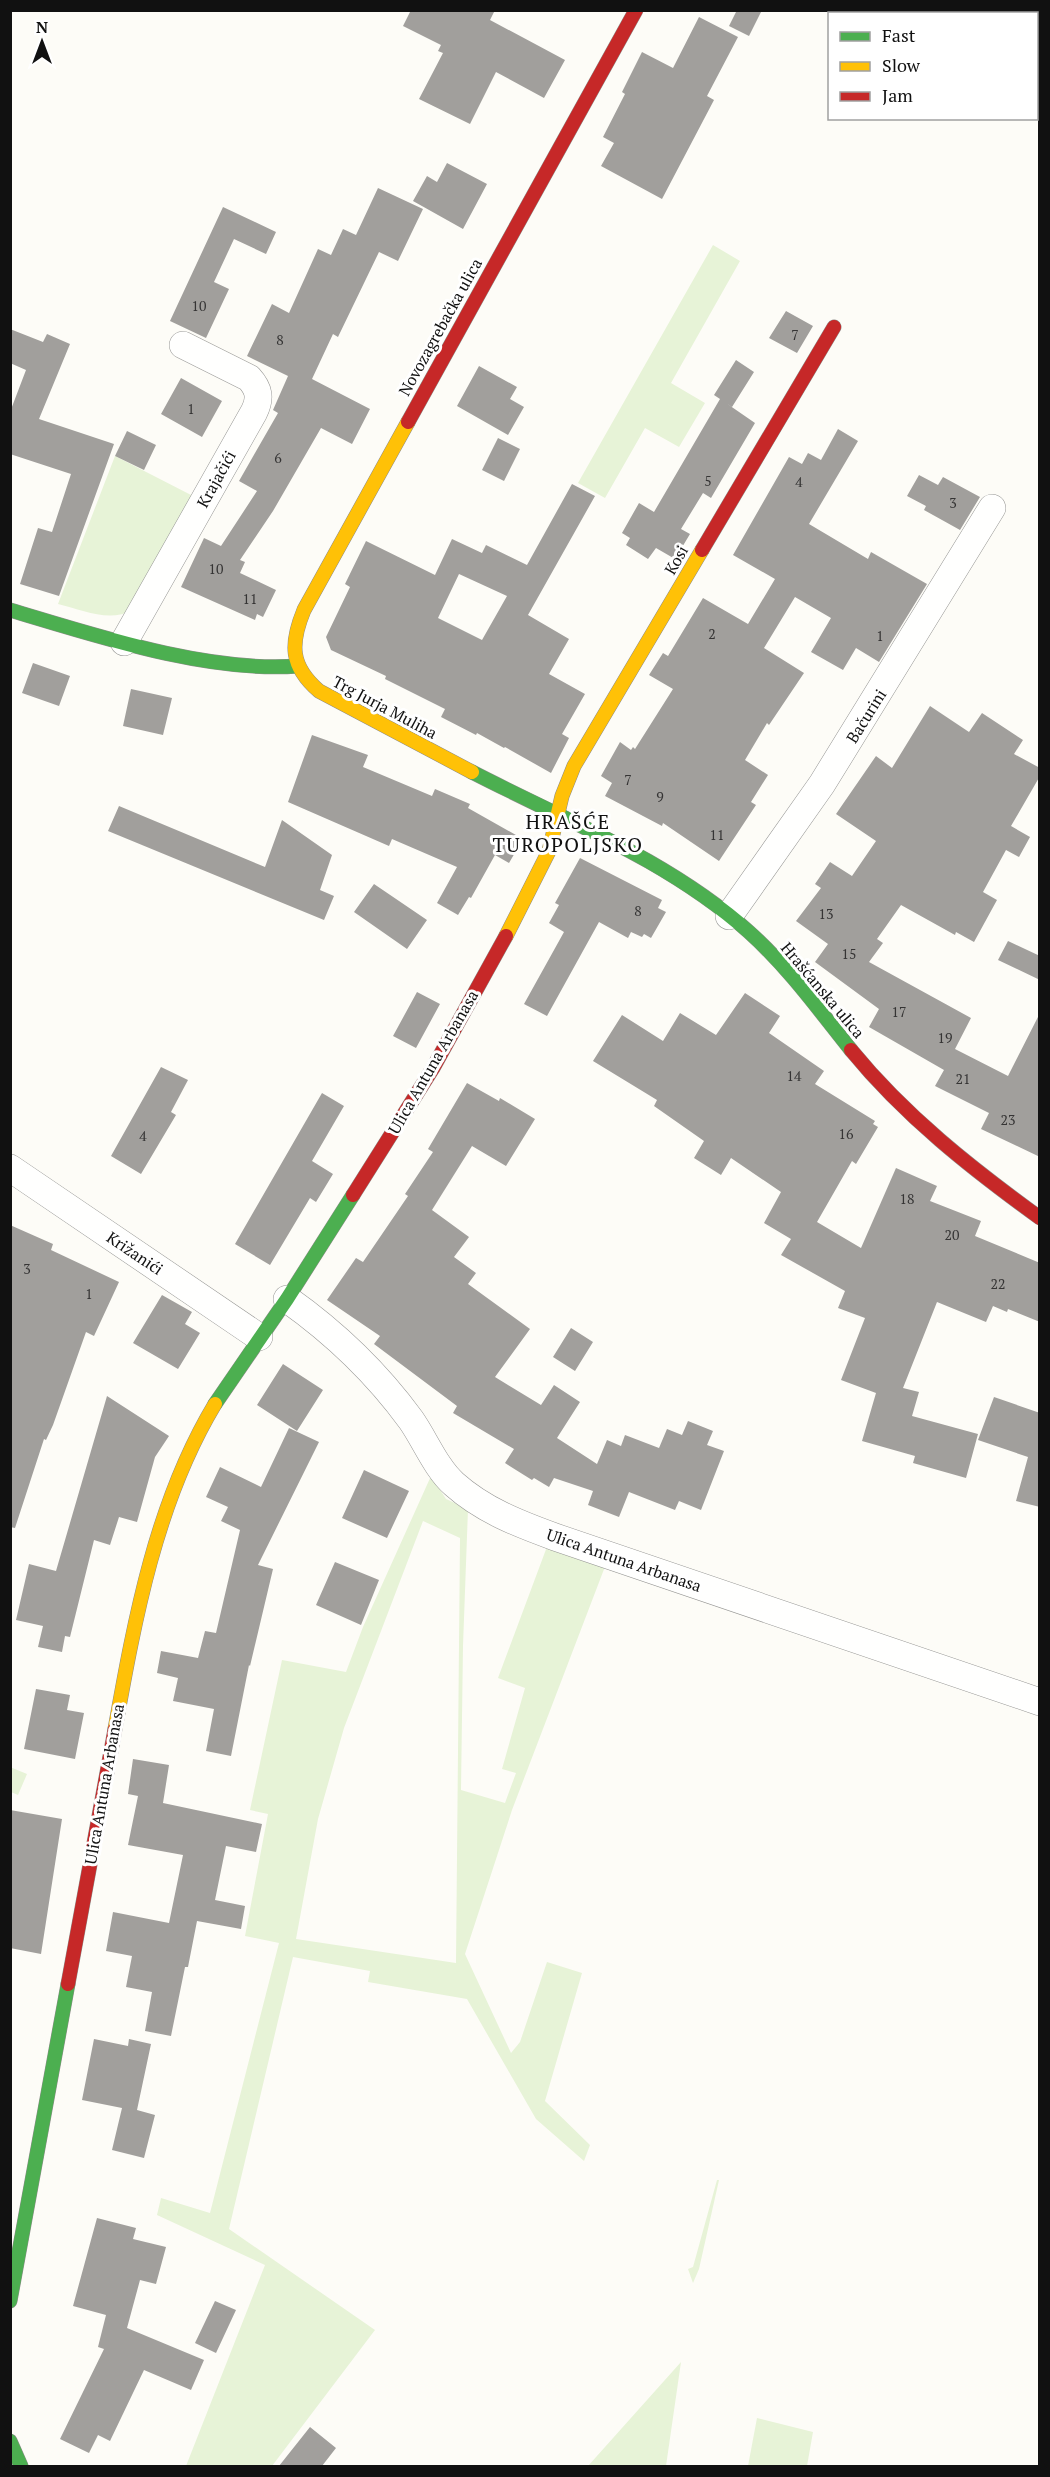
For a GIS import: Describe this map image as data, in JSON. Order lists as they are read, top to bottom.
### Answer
{
  "streets": {
    "main road": [
      "Novozagrebačka ulica",
      "Kosi",
      "Trg Jurja Muliha",
      "Hrašćanska ulica",
      "Ulica Antuna Arbanasa"
    ],
    "street": ["Krajačići", "Bačurini", "Križanići"]
  },
  "crossings": [
    ["Novozagrebačka ulica", "Trg Jurja Muliha"],
    ["Kosi", "Trg Jurja Muliha"],
    ["Kosi", "Hrašćanska ulica"],
    ["Kosi", "Ulica Antuna Arbanasa"],
    ["Trg Jurja Muliha", "Hrašćanska ulica"],
    ["Trg Jurja Muliha", "Ulica Antuna Arbanasa"],
    ["Bačurini", "Hrašćanska ulica"],
    ["Hrašćanska ulica", "Ulica Antuna Arbanasa"],
    ["Ulica Antuna Arbanasa", "Križanići"]
  ],
  "districts": ["HRAŠĆE TUROPOLJSKO"],
  "house_numbers": [
    "10",
    "7",
    "8",
    "1",
    "6",
    "5",
    "4",
    "3",
    "10",
    "11",
    "2",
    "1",
    "7",
    "9",
    "11",
    "8",
    "13",
    "15",
    "17",
    "19",
    "14",
    "21",
    "23",
    "16",
    "4",
    "18",
    "20",
    "3",
    "22",
    "1"
  ],
  "legend": ["Fast", "Slow", "Jam"],
  "north": "top"
}
